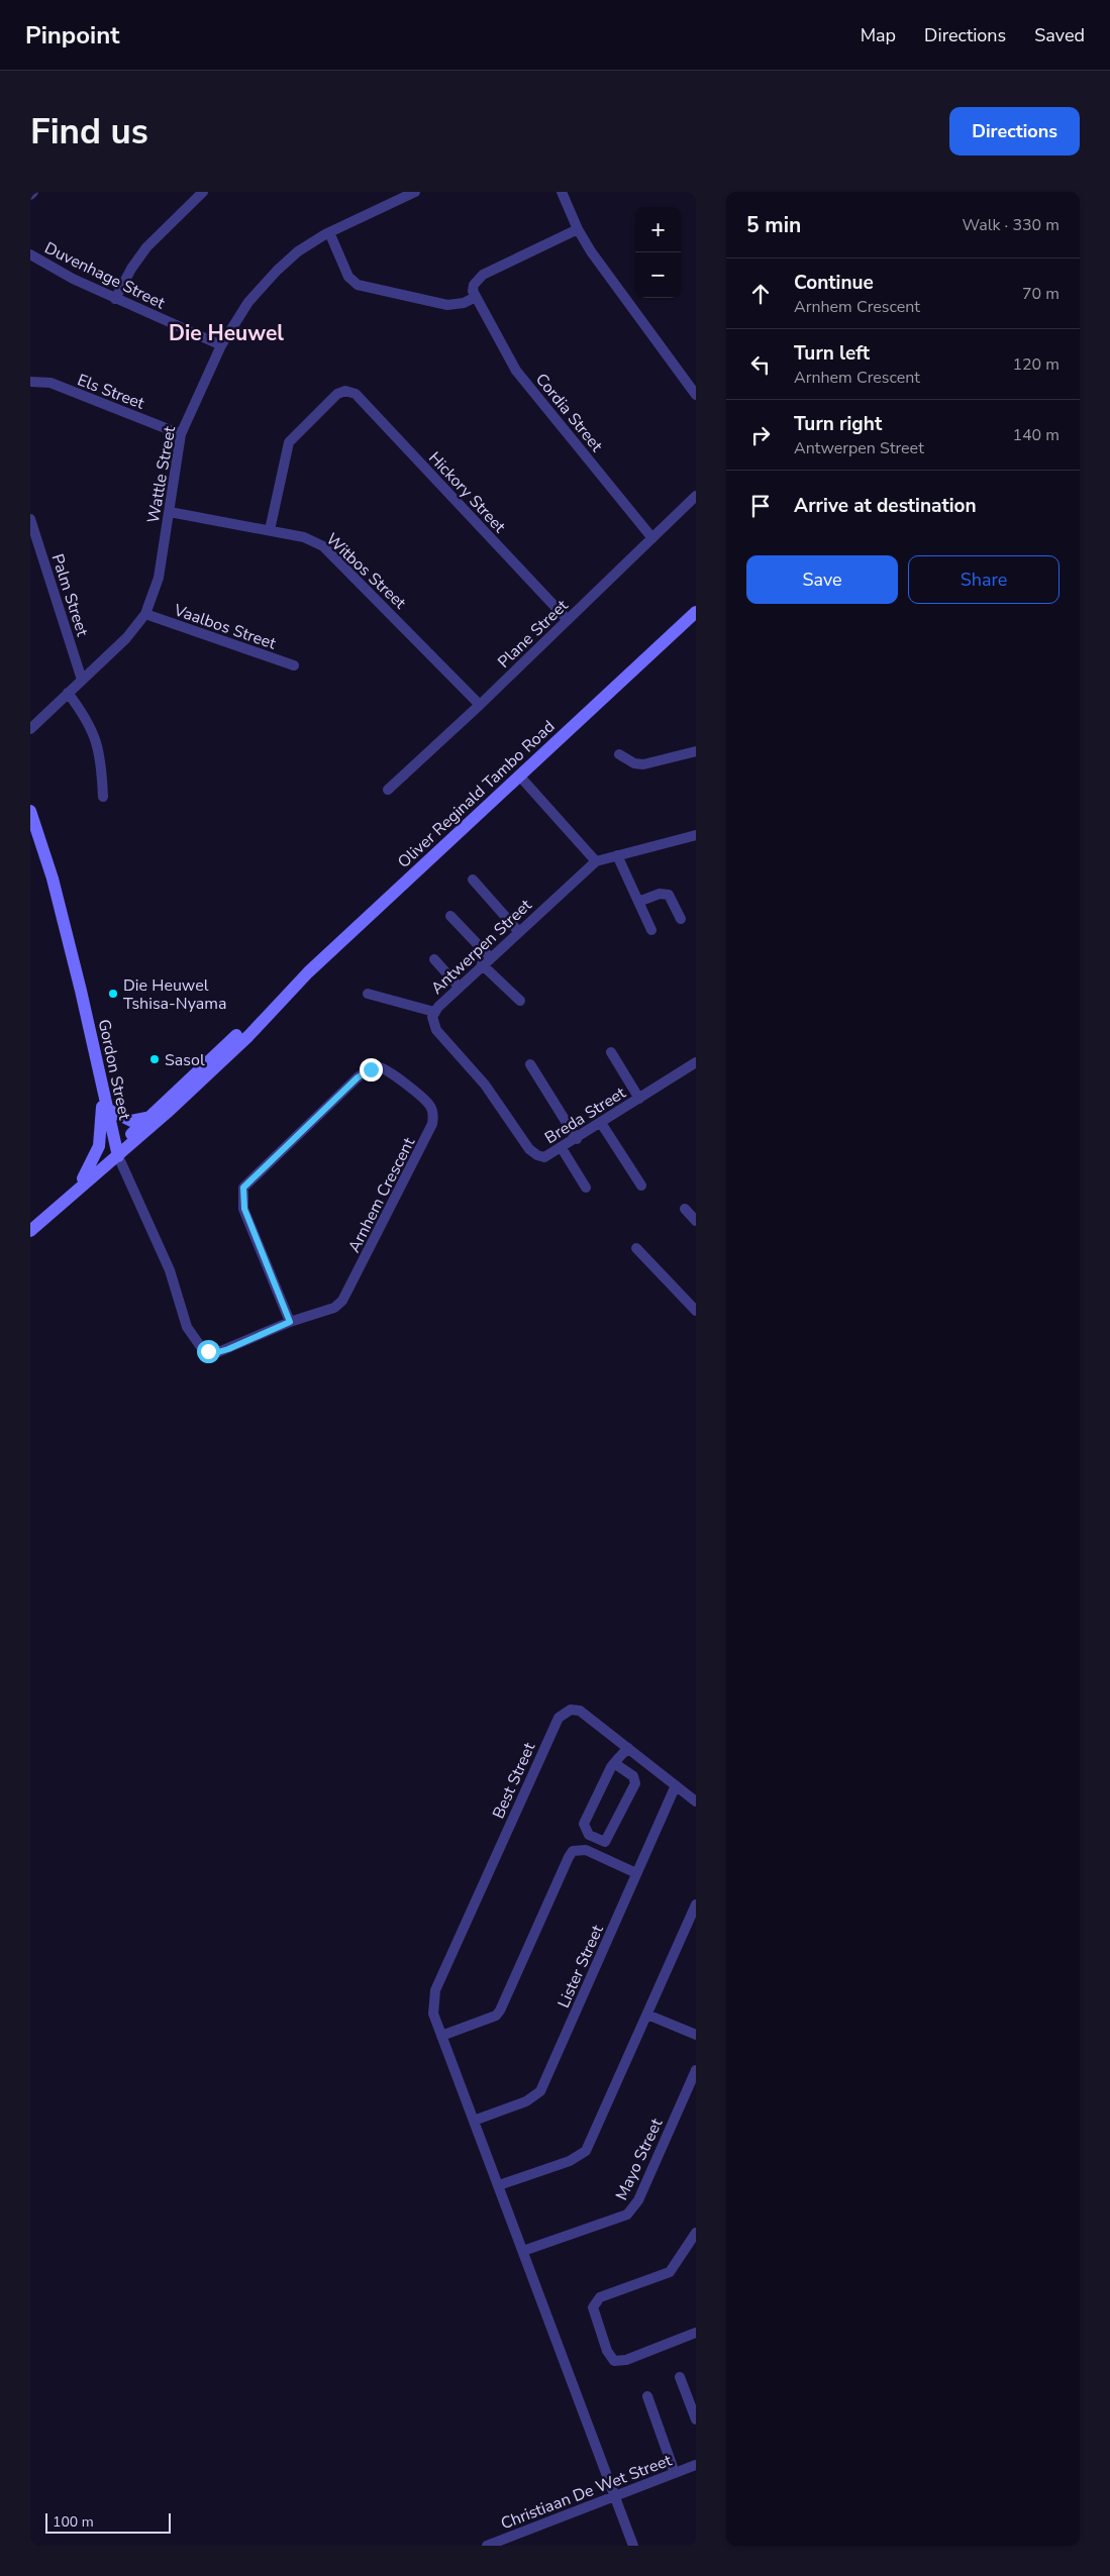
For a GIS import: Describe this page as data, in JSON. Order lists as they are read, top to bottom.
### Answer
{
  "streets": {
    "main road": ["Oliver Reginald Tambo Road", "Gordon Street"],
    "street": [
      "Duvenhage Street",
      "Els Street",
      "Cordia Street",
      "Wattle Street",
      "Hickory Street",
      "Witbos Street",
      "Palm Street",
      "Vaalbos Street",
      "Plane Street",
      "Antwerpen Street",
      "Breda Street",
      "Arnhem Crescent",
      "Best Street",
      "Lister Street",
      "Mayo Street",
      "Christiaan De Wet Street"
    ]
  },
  "crossings": [
    ["Duvenhage Street", "Wattle Street"],
    ["Els Street", "Wattle Street"],
    ["Cordia Street", "Plane Street"],
    ["Wattle Street", "Witbos Street"],
    ["Wattle Street", "Palm Street"],
    ["Wattle Street", "Vaalbos Street"],
    ["Hickory Street", "Witbos Street"],
    ["Hickory Street", "Plane Street"],
    ["Witbos Street", "Plane Street"],
    ["Oliver Reginald Tambo Road", "Gordon Street"],
    ["Antwerpen Street", "Breda Street"],
    ["Gordon Street", "Arnhem Crescent"],
    ["Best Street", "Lister Street"]
  ],
  "districts": ["Die Heuwel"],
  "places": ["Die Heuwel Tshisa-Nyama", "Sasol"],
  "scale_bar": "100 m",
  "page": {
    "header": "Pinpoint",
    "nav": ["Map", "Directions", "Saved"],
    "buttons": [
      "Directions",
      ["Save", "Share"]
    ],
    "title": "Find us",
    "heading": ["5 min", "Walk · 330 m"],
    "map_buttons": ["+", "−"],
    "list": [
      ["Continue", "Arnhem Crescent", "70 m"],
      ["Turn left", "Arnhem Crescent", "120 m"],
      ["Turn right", "Antwerpen Street", "140 m"],
      "Arrive at destination"
    ],
    "scale": "100 m"
  }
}
